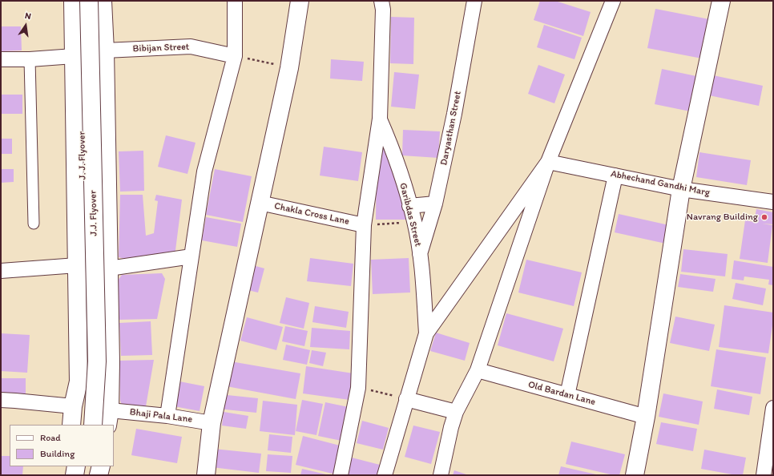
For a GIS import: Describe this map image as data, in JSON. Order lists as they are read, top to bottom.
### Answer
{
  "streets": {
    "main road": ["J. J. Flyover", "J.J. Flyover"],
    "street": [
      "Bibijan Street",
      "Daryasthan Street",
      "Abhechand Gandhi Marg",
      "Chakla Cross Lane",
      "Garibdas Street",
      "Old Bardan Lane",
      "Bhaji Pala Lane"
    ]
  },
  "crossings": [
    ["Daryasthan Street", "Garibdas Street"]
  ],
  "places": ["Navrang Building"],
  "legend": ["Road", "Building"],
  "north": "top"
}
